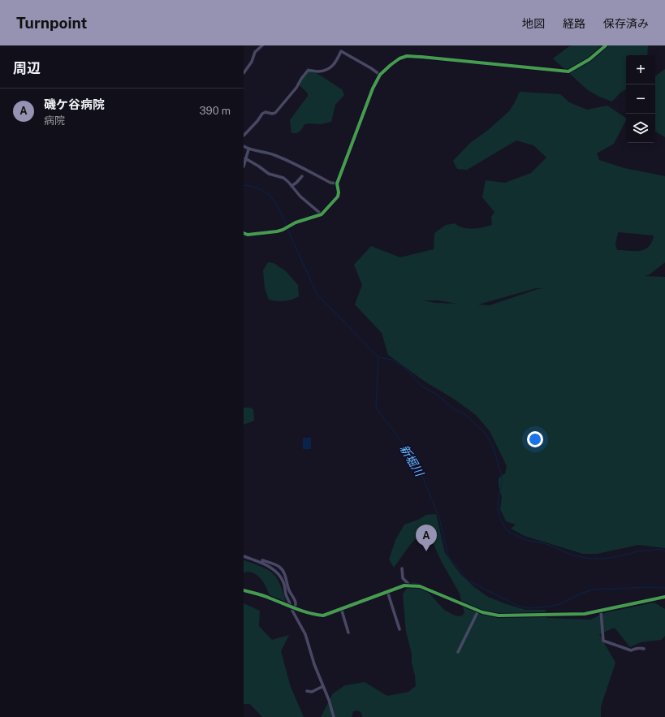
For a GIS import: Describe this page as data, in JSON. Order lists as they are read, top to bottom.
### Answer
{
  "water": ["新堀川"],
  "page": {
    "header": "Turnpoint",
    "nav": ["地図", "経路", "保存済み"],
    "heading": "周辺",
    "map_buttons": ["+", "−"],
    "list": [
      {
        "mark": "A",
        "name": "磯ケ谷病院",
        "note": "病院",
        "value": "390 m"
      }
    ],
    "pins": "A"
  }
}
